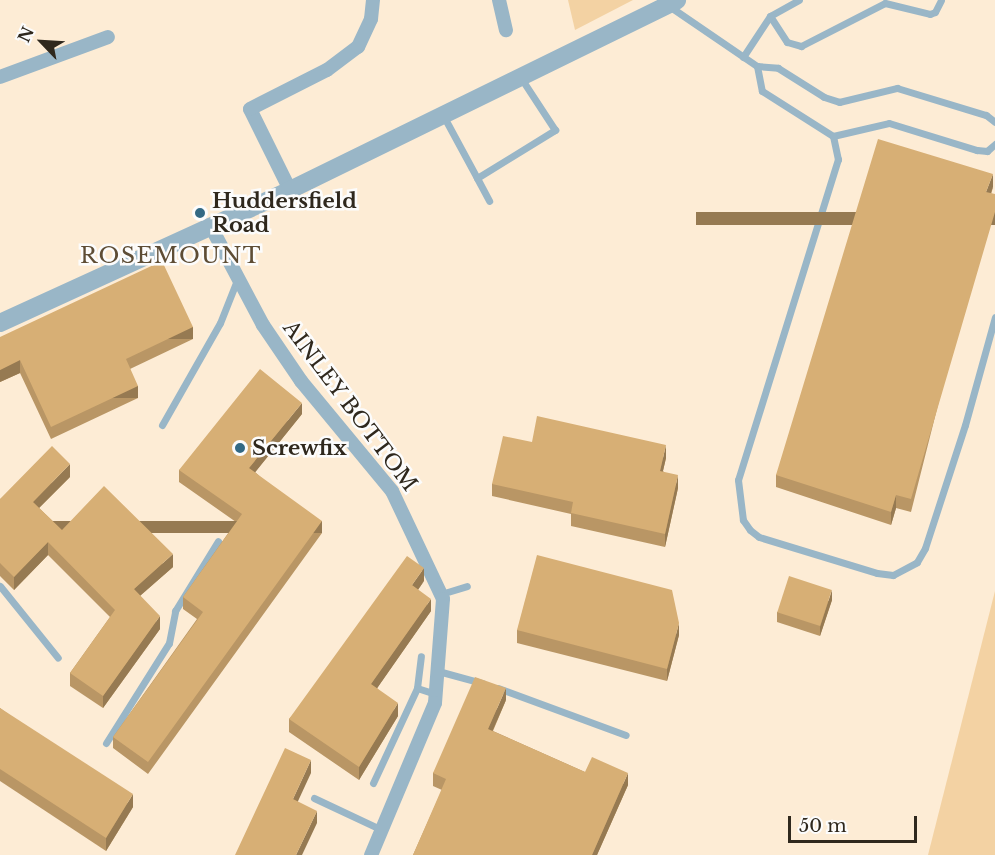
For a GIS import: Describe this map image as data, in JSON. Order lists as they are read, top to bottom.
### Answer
{
  "streets": {
    "street": ["AINLEY BOTTOM"]
  },
  "districts": ["ROSEMOUNT"],
  "places": ["Huddersfield Road", "Screwfix"],
  "scale_bar": "50 m",
  "north": "top left"
}
